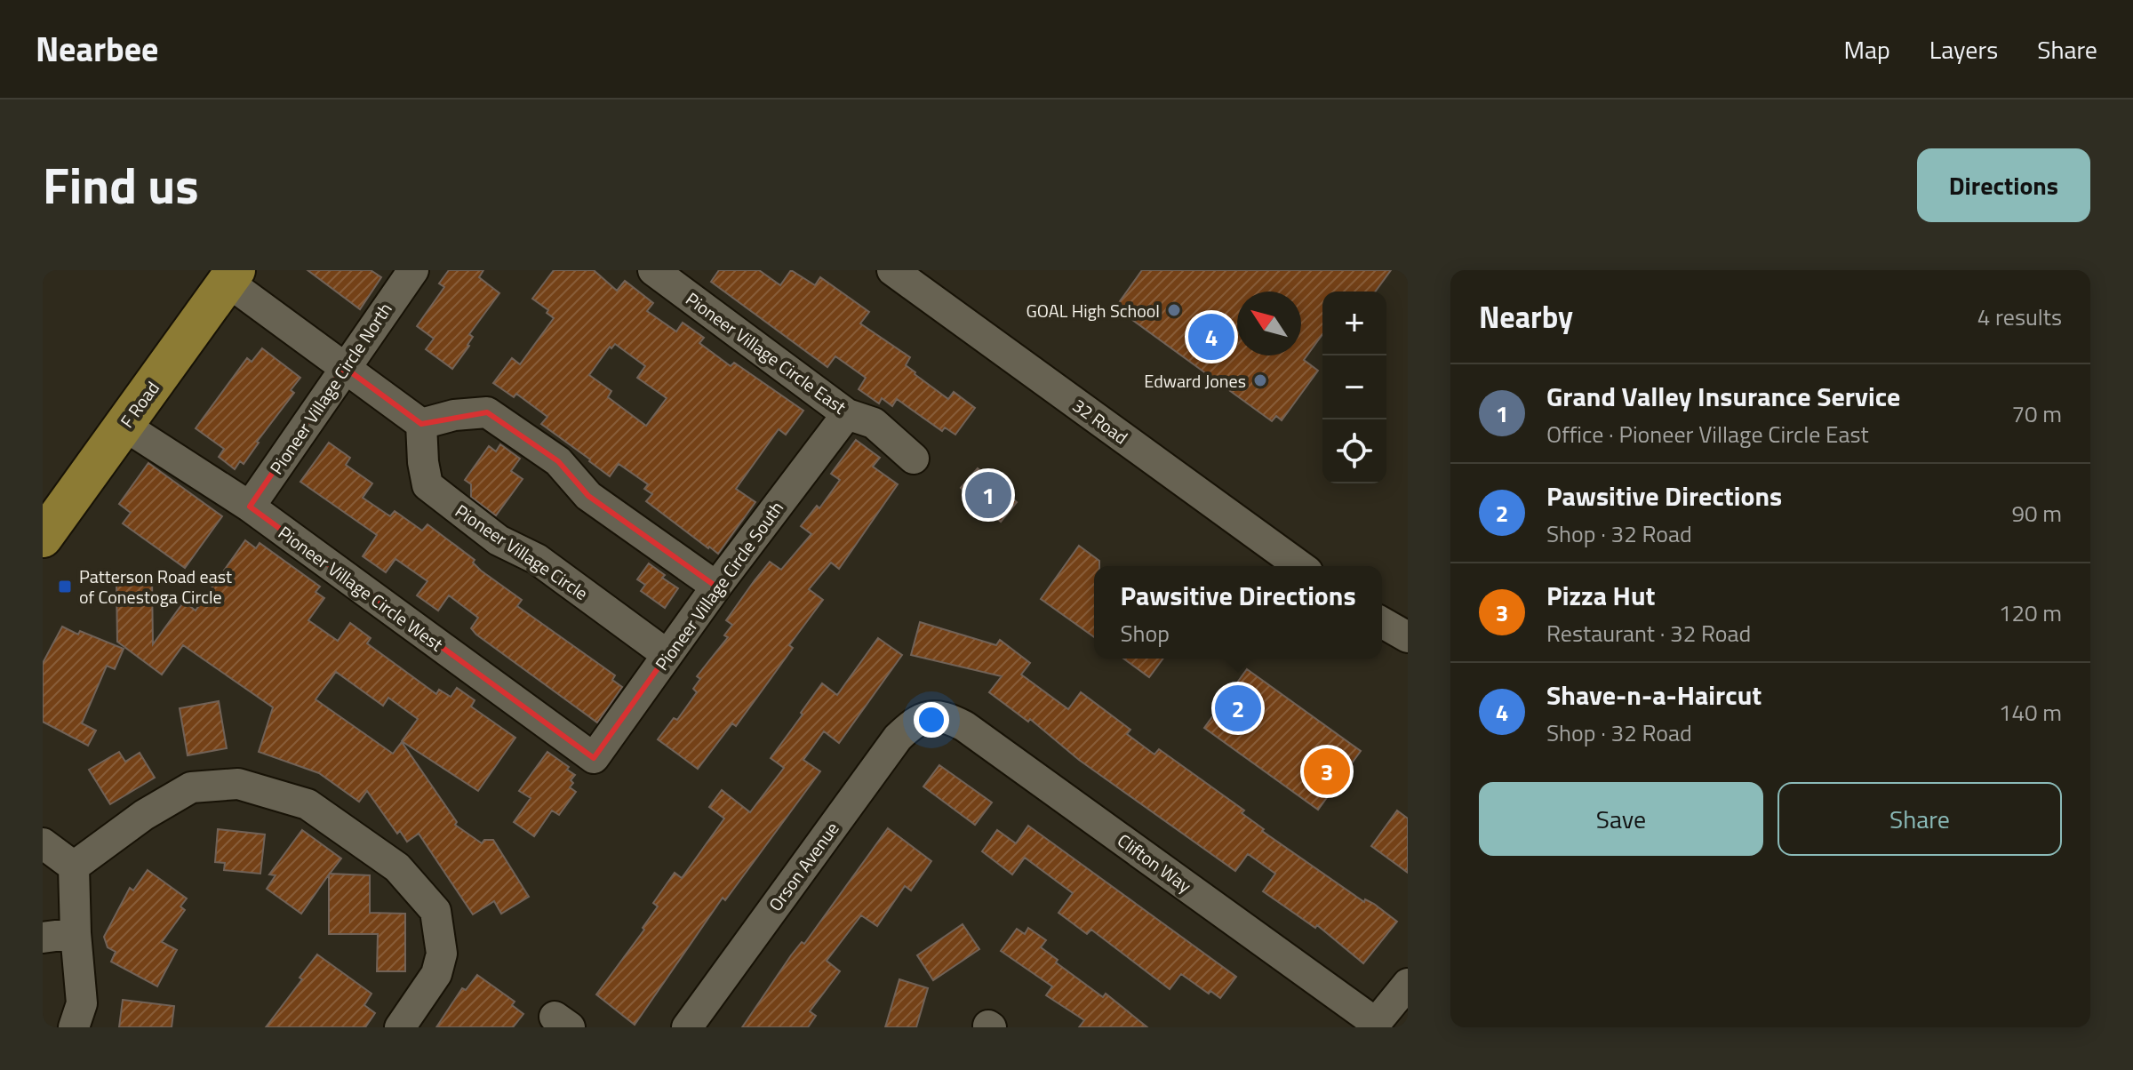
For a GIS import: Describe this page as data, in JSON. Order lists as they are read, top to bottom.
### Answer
{
  "streets": {
    "main road": ["F Road"],
    "street": [
      "Pioneer Village Circle East",
      "Pioneer Village Circle North",
      "32 Road",
      "Pioneer Village Circle",
      "Pioneer Village Circle South",
      "Pioneer Village Circle West",
      "Clifton Way",
      "Orson Avenue"
    ]
  },
  "crossings": [
    ["Pioneer Village Circle East", "Pioneer Village Circle South"],
    ["Pioneer Village Circle North", "Pioneer Village Circle West"],
    ["F Road", "Pioneer Village Circle West"],
    ["Pioneer Village Circle", "Pioneer Village Circle South"],
    ["Pioneer Village Circle South", "Pioneer Village Circle West"],
    ["Clifton Way", "Orson Avenue"]
  ],
  "places": {
    "other": ["GOAL High School", "Edward Jones"],
    "transit": ["Patterson Road east of Conestoga Circle"]
  },
  "north": "top left",
  "page": {
    "header": "Nearbee",
    "nav": ["Map", "Layers", "Share"],
    "title": "Find us",
    "buttons": [
      "Directions",
      ["Save", "Share"]
    ],
    "heading": ["Nearby", "4 results"],
    "map_buttons": ["+", "−"],
    "pins": [
      "4",
      "1",
      "2",
      "3"
    ],
    "list": [
      {
        "mark": "1",
        "name": "Grand Valley Insurance Service",
        "note": "Office · Pioneer Village Circle East",
        "value": "70 m"
      },
      {
        "mark": "2",
        "name": "Pawsitive Directions",
        "note": "Shop · 32 Road",
        "value": "90 m"
      },
      {
        "mark": "3",
        "name": "Pizza Hut",
        "note": "Restaurant · 32 Road",
        "value": "120 m"
      },
      {
        "mark": "4",
        "name": "Shave-n-a-Haircut",
        "note": "Shop · 32 Road",
        "value": "140 m"
      }
    ],
    "popup": ["Pawsitive Directions", "Shop"]
  }
}
